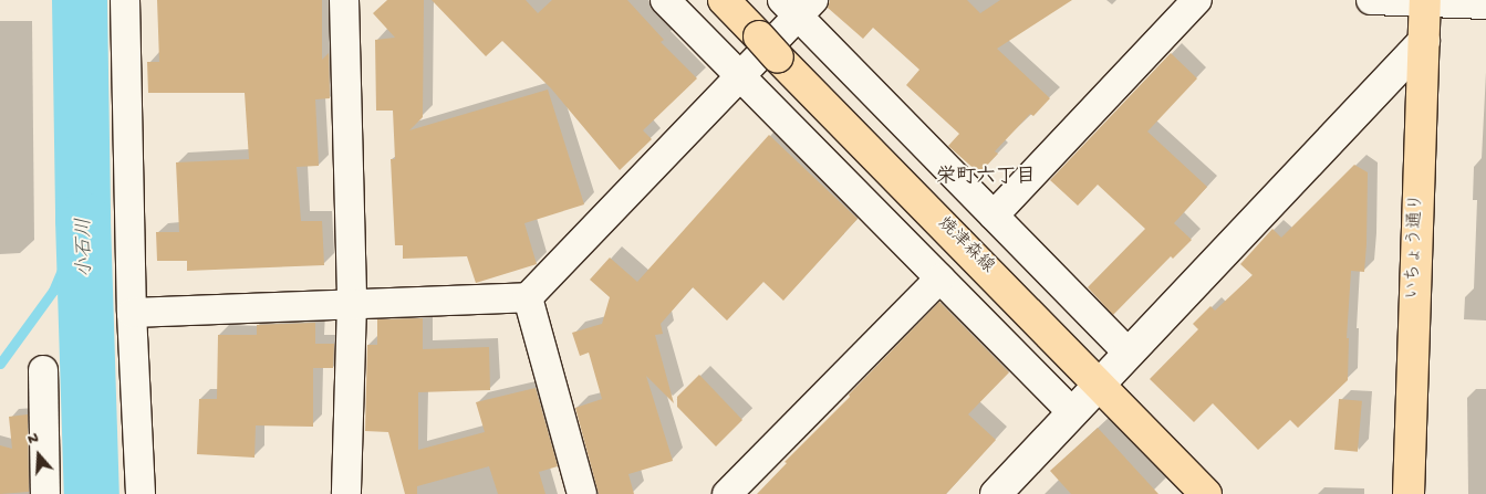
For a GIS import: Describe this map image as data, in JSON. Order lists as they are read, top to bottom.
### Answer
{
  "streets": {
    "main road": ["焼津森線", "いちょう通り"]
  },
  "districts": ["栄町六丁目"],
  "water": ["小石川"],
  "north": "top"
}
